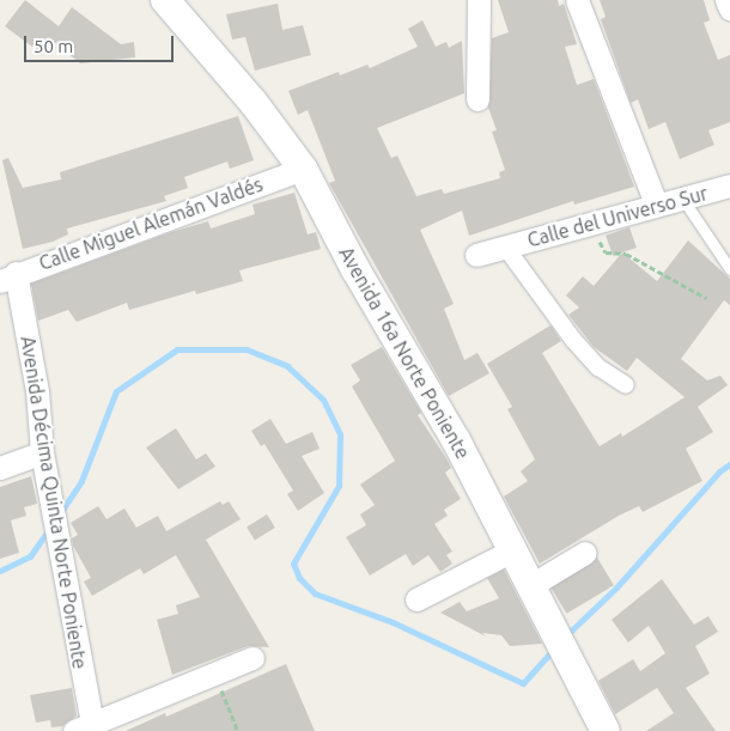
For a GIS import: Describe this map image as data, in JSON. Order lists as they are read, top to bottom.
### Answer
{
  "streets": {
    "street": [
      "Calle del Universo Sur",
      "Calle Miguel Alemán Valdés",
      "Avenida 16a Norte Poniente",
      "Avenida Décima Quinta Norte Poniente"
    ]
  },
  "crossings": [
    ["Calle Miguel Alemán Valdés", "Avenida 16a Norte Poniente"],
    ["Calle Miguel Alemán Valdés", "Avenida Décima Quinta Norte Poniente"]
  ],
  "scale_bar": "50 m"
}
